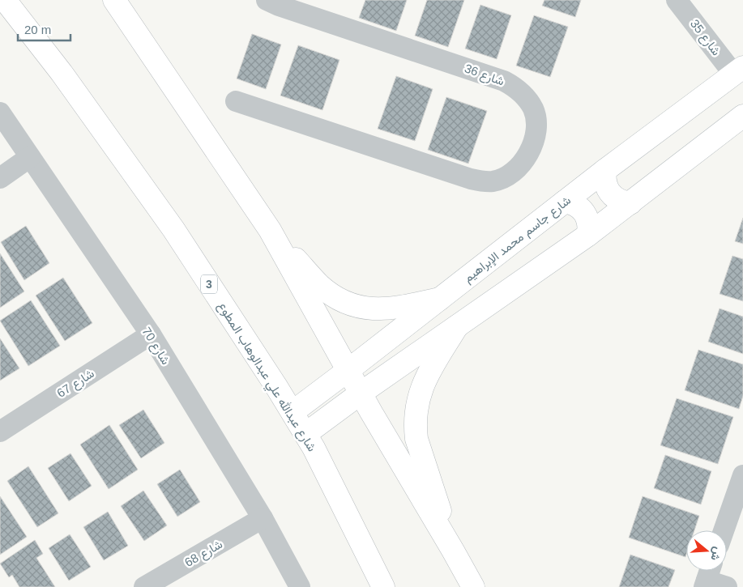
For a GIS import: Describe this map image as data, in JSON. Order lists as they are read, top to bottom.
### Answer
{
  "streets": {
    "main road": ["شارع جاسم محمد الإبراهيم", "3", "شارع عبدالله علي عبدالوهاب المطوع"],
    "street": [
      "شارع 35",
      "شارع 36",
      "شارع 70",
      "شارع 67",
      "شارع 68"
    ]
  },
  "crossings": [
    ["شارع 35", "شارع جاسم محمد الإبراهيم"],
    ["شارع جاسم محمد الإبراهيم", "شارع عبدالله علي عبدالوهاب المطوع"],
    ["شارع 70", "شارع 67"],
    ["شارع 70", "شارع 68"]
  ],
  "scale_bar": "20 m",
  "north": "right"
}
